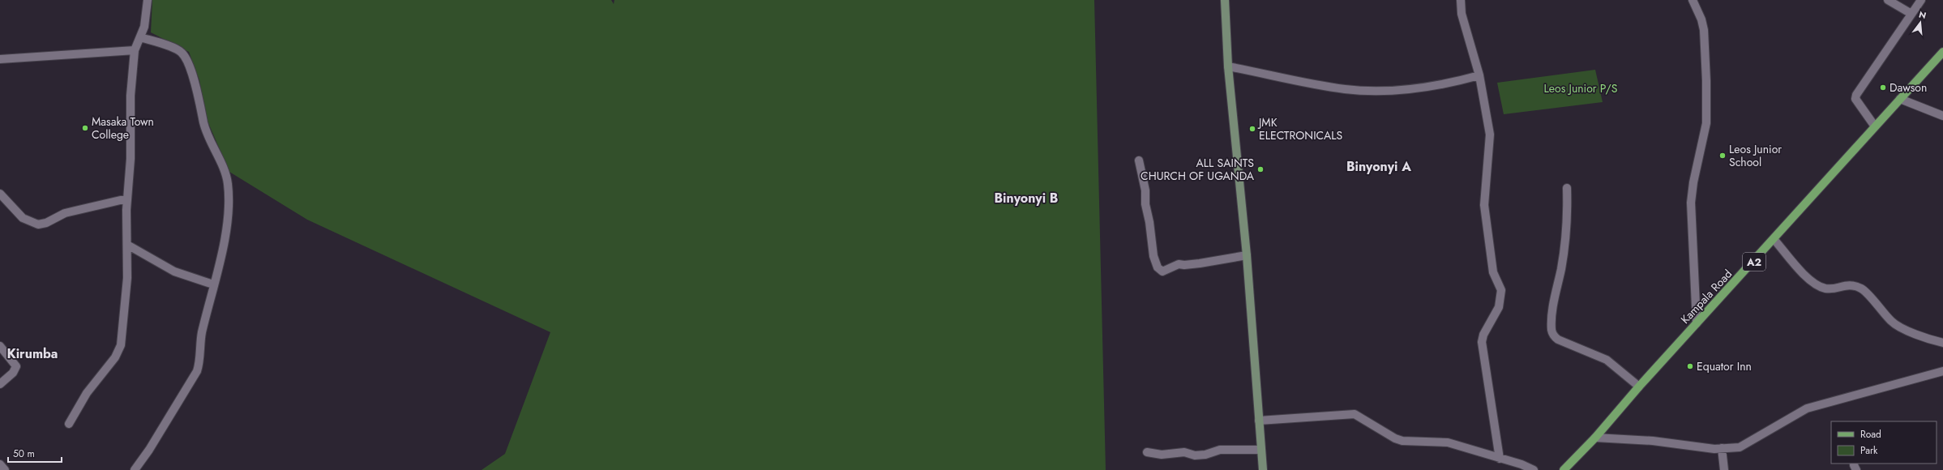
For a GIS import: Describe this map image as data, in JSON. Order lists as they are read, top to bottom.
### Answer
{
  "streets": {
    "main road": ["A2", "Kampala Road"]
  },
  "districts": ["Binyonyi A", "Binyonyi B", "Kirumba"],
  "parks": ["Leos Junior P/S"],
  "places": [
    "Dawson",
    "Masaka Town College",
    "JMK ELECTRONICALS",
    "Leos Junior School",
    "ALL SAINTS CHURCH OF UGANDA",
    "Equator Inn"
  ],
  "legend": ["Road", "Park"],
  "scale_bar": "50 m",
  "north": "top"
}
